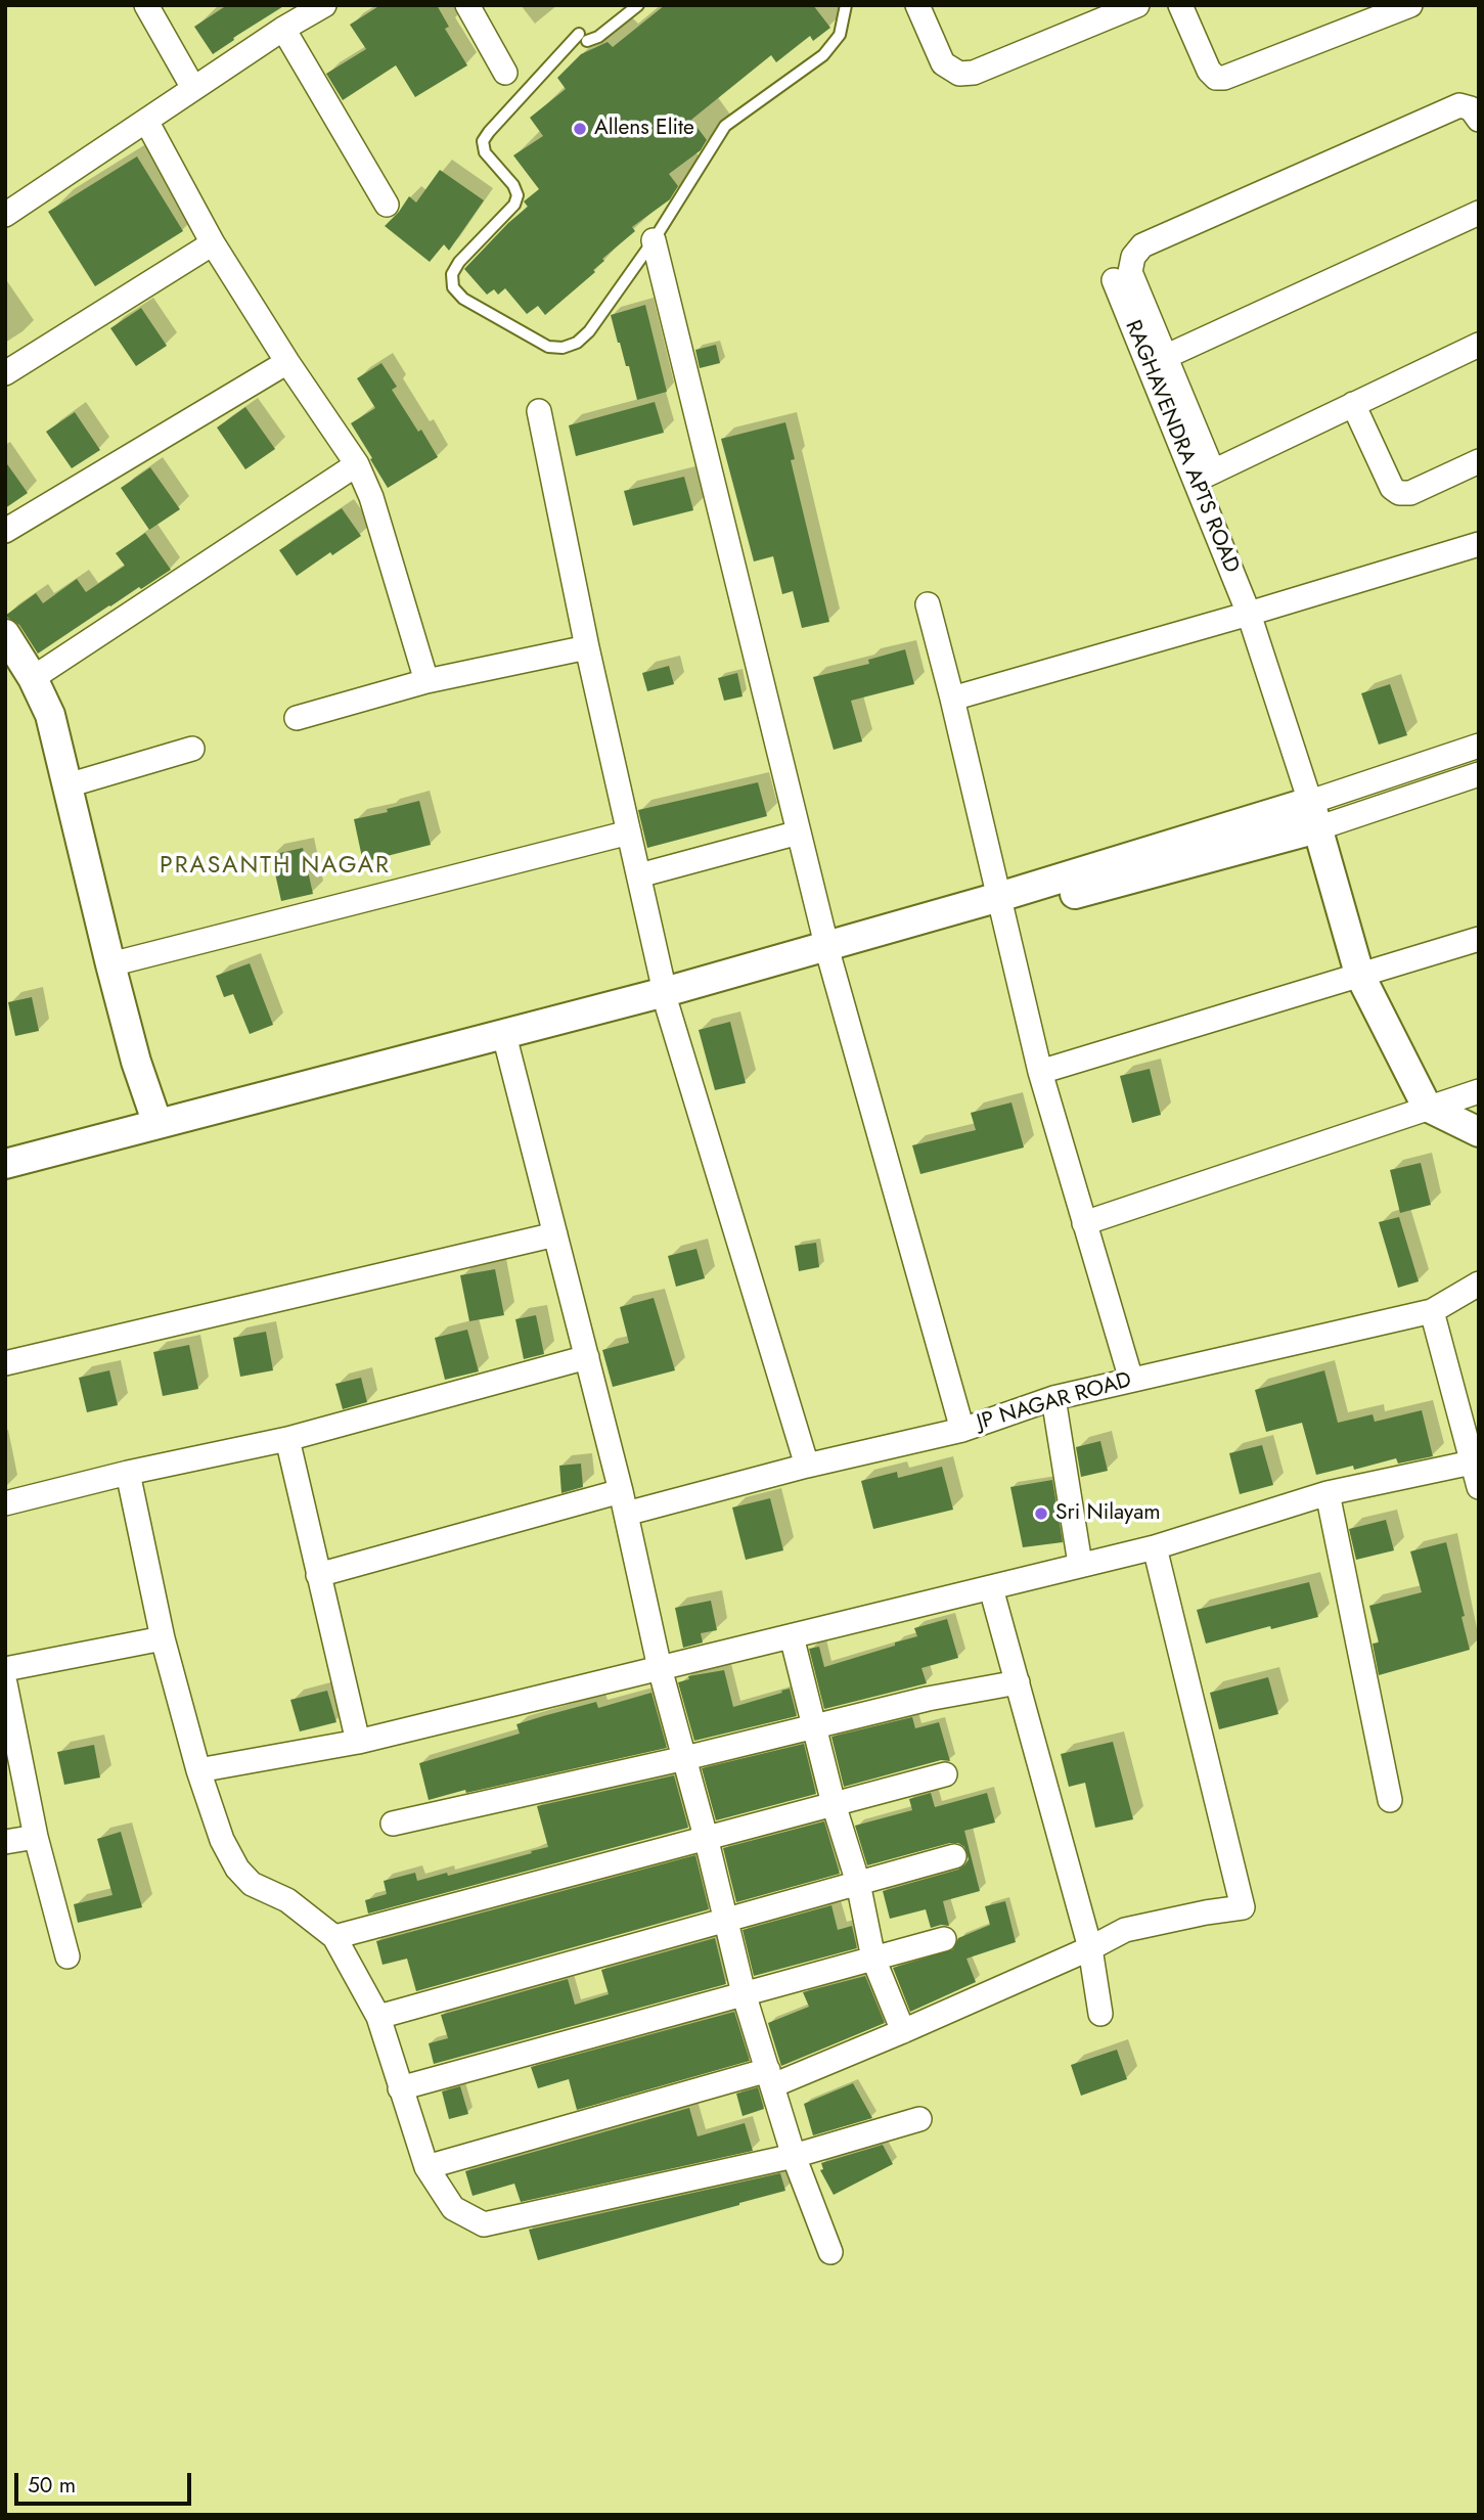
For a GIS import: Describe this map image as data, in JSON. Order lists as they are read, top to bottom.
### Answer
{
  "streets": {
    "street": ["RAGHAVENDRA APTS ROAD", "JP NAGAR ROAD"]
  },
  "districts": ["PRASANTH NAGAR"],
  "places": ["Allens Elite", "Sri Nilayam"],
  "scale_bar": "50 m"
}
